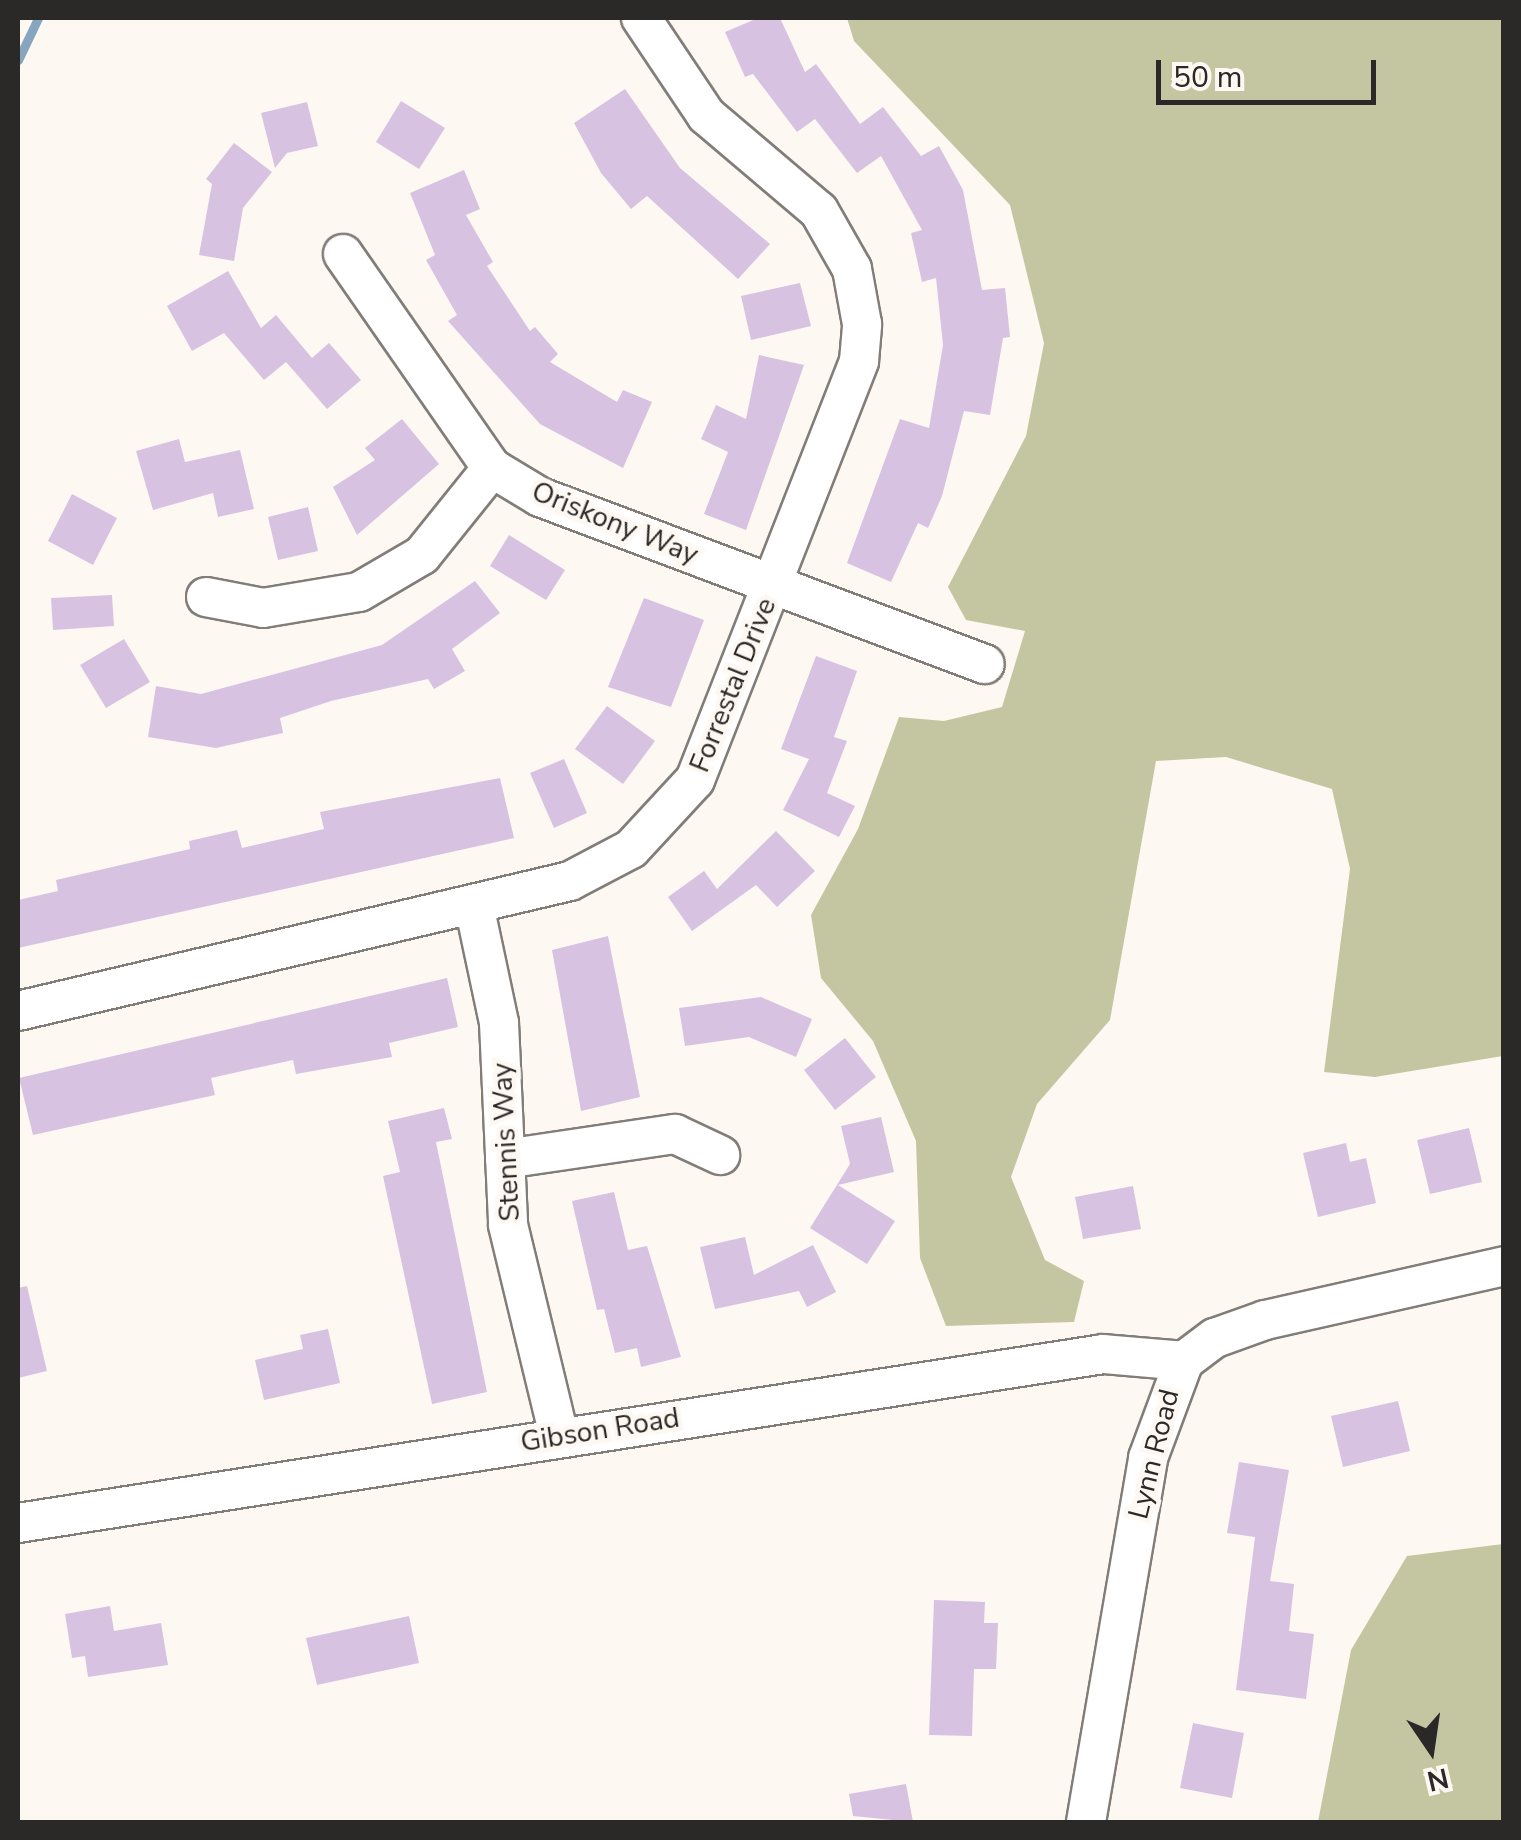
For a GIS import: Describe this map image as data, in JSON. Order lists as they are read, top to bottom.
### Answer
{
  "streets": {
    "street": [
      "Oriskony Way",
      "Forrestal Drive",
      "Stennis Way",
      "Gibson Road",
      "Lynn Road"
    ]
  },
  "crossings": [
    ["Oriskony Way", "Forrestal Drive"],
    ["Forrestal Drive", "Stennis Way"],
    ["Stennis Way", "Gibson Road"],
    ["Gibson Road", "Lynn Road"]
  ],
  "scale_bar": "50 m",
  "north": "bottom"
}
